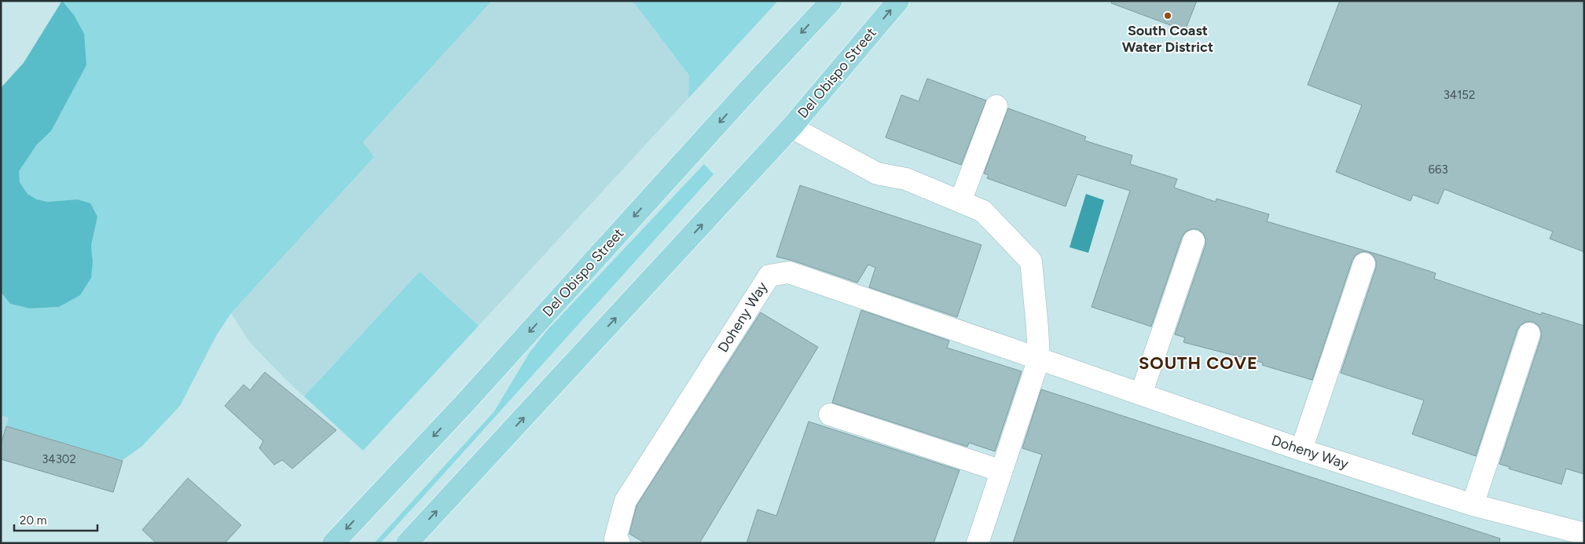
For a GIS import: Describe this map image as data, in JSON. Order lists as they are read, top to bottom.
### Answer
{
  "streets": {
    "main road": ["Del Obispo Street"],
    "street": ["Doheny Way"]
  },
  "districts": ["SOUTH COVE"],
  "places": ["South Coast Water District"],
  "house_numbers": ["34152", "663", "34302"],
  "scale_bar": "20 m"
}
